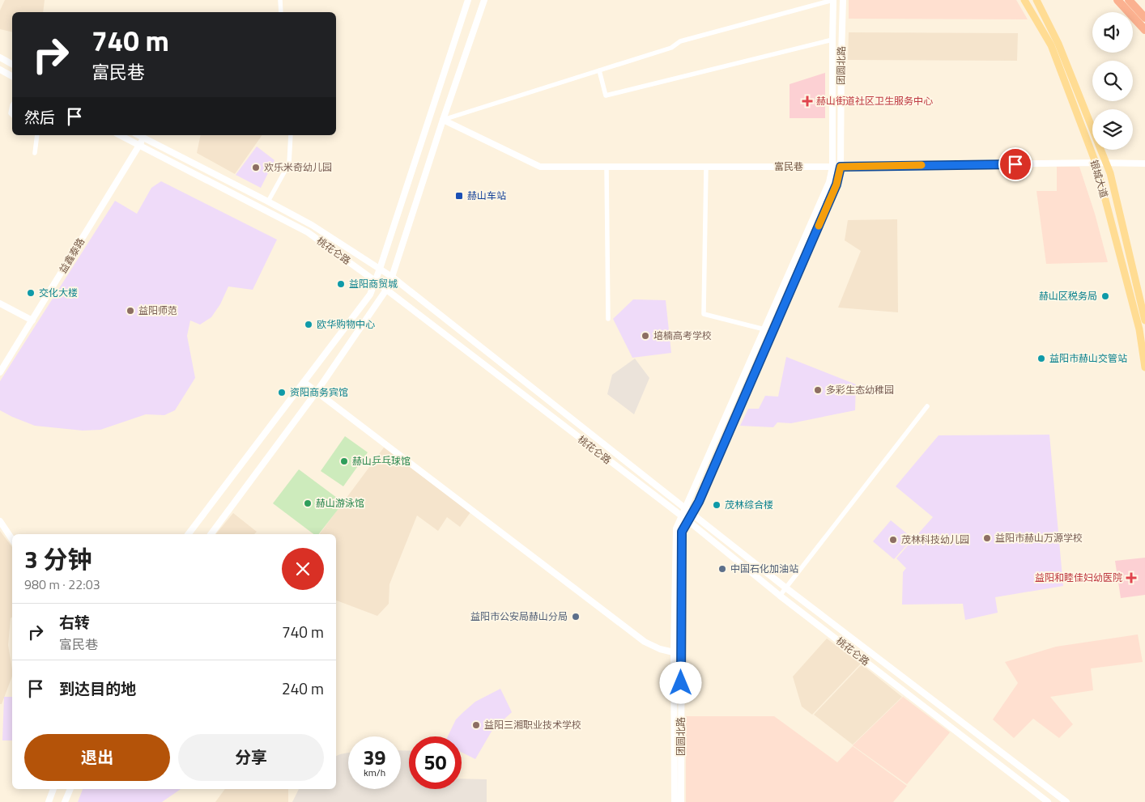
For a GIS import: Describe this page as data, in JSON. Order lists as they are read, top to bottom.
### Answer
{
  "streets": {
    "main road": [
      "团圆北路",
      "富民巷",
      "银城大道",
      "桃花仑路",
      "益鑫泰路"
    ]
  },
  "crossings": [
    ["团圆北路", "富民巷"],
    ["团圆北路", "桃花仑路"],
    ["富民巷", "银城大道"],
    ["桃花仑路", "益鑫泰路"]
  ],
  "places": {
    "health": ["赫山街道社区卫生服务中心", "益阳和睦佳妇幼医院"],
    "other": [
      "欢乐米奇幼儿园",
      "益阳商贸城",
      "交化大楼",
      "赫山区税务局",
      "益阳师范",
      "欧华购物中心",
      "培楠高考学校",
      "益阳市赫山交管站",
      "多彩生态幼稚园",
      "资阳商务宾馆",
      "赫山乒乓球馆",
      "赫山游泳馆",
      "茂林综合楼",
      "益阳市赫山万源学校",
      "茂林科技幼儿园",
      "中国石化加油站",
      "益阳市公安局赫山分局",
      "益阳三湘职业技术学校"
    ],
    "transit": ["赫山车站"]
  },
  "page": {
    "turn": ["740 m", "富民巷"],
    "then": "然后",
    "heading": ["3 分钟", "980 m · 22:03"],
    "list": [
      {
        "name": "右转",
        "note": "富民巷",
        "value": "740 m"
      },
      {
        "name": "到达目的地",
        "value": "240 m"
      }
    ],
    "buttons": ["退出", "分享"],
    "speed": "39 km/h",
    "limit": "50"
  }
}
